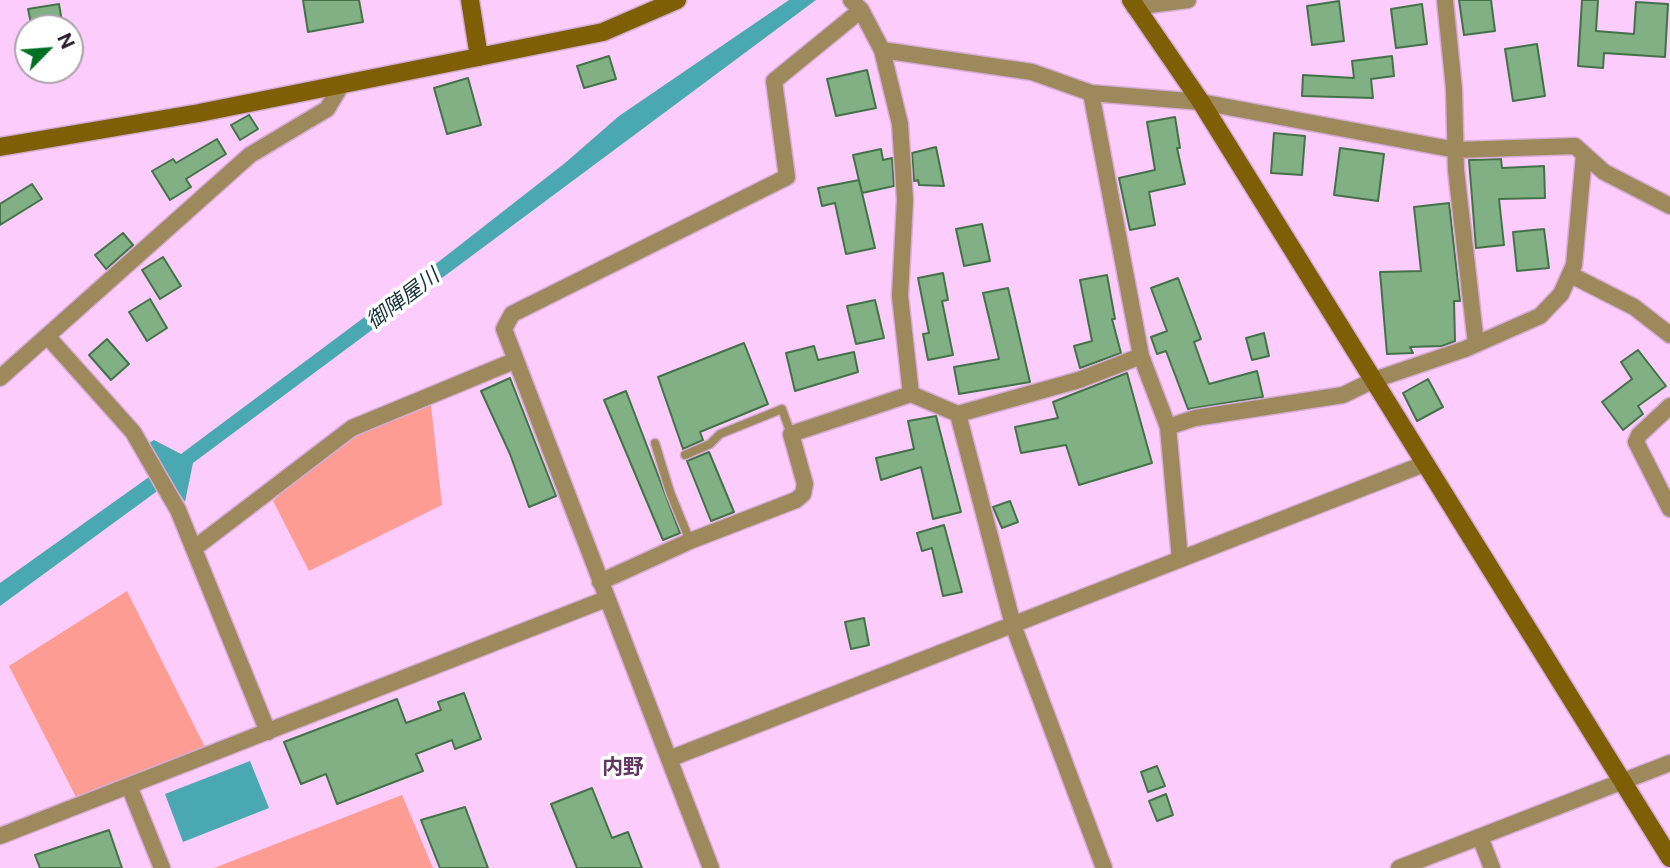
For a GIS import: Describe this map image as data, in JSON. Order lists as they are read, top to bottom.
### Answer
{
  "districts": ["内野"],
  "water": ["御陣屋川"],
  "north": "top right"
}
